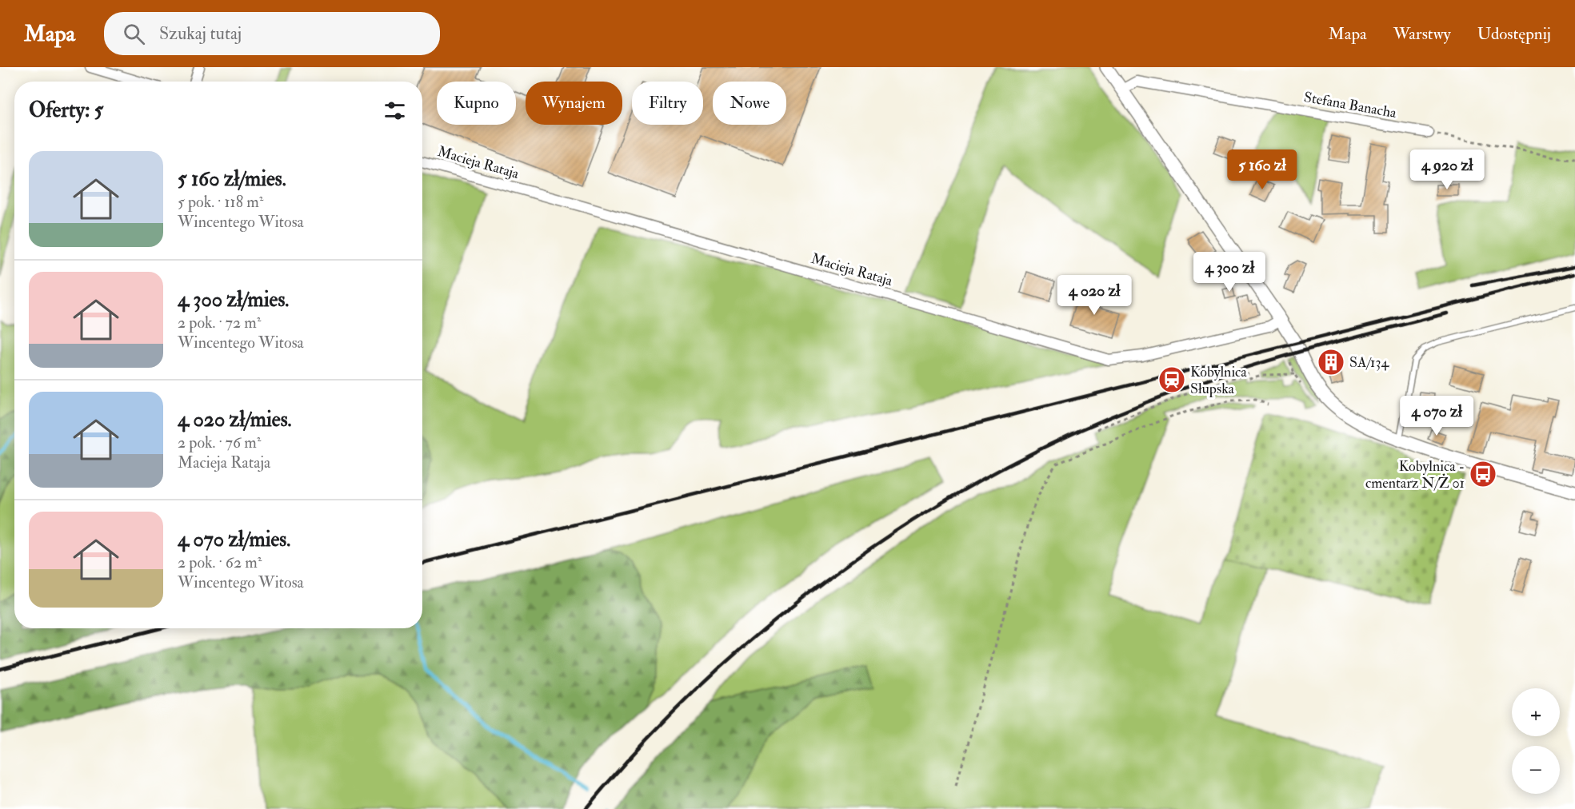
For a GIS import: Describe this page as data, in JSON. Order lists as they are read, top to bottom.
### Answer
{
  "streets": {
    "street": ["Stefana Banacha", "Macieja Rataja"]
  },
  "places": {
    "building": ["SA/134"],
    "station": ["Kobylnica Słupska"],
    "bus stop": ["Kobylnica - cmentarz N/Ż 01"]
  },
  "page": {
    "header": "Mapa",
    "search": "Szukaj tutaj",
    "nav": ["Mapa", "Warstwy", "Udostępnij"],
    "chip": [
      "Kupno",
      "Wynajem",
      "Filtry",
      "Nowe"
    ],
    "heading": "Oferty: 5",
    "list": [
      {
        "name": "5 160 zł/mies.",
        "note": "5 pok. · 118 m² · Wincentego Witosa"
      },
      {
        "name": "4 300 zł/mies.",
        "note": "2 pok. · 72 m² · Wincentego Witosa"
      },
      {
        "name": "4 020 zł/mies.",
        "note": "2 pok. · 76 m² · Macieja Rataja"
      },
      {
        "name": "4 070 zł/mies.",
        "note": "2 pok. · 62 m² · Wincentego Witosa"
      }
    ],
    "price": [
      "5 160 zł",
      "4 920 zł",
      "4 300 zł",
      "4 020 zł",
      "4 070 zł"
    ],
    "map_buttons": ["+", "−"]
  }
}
